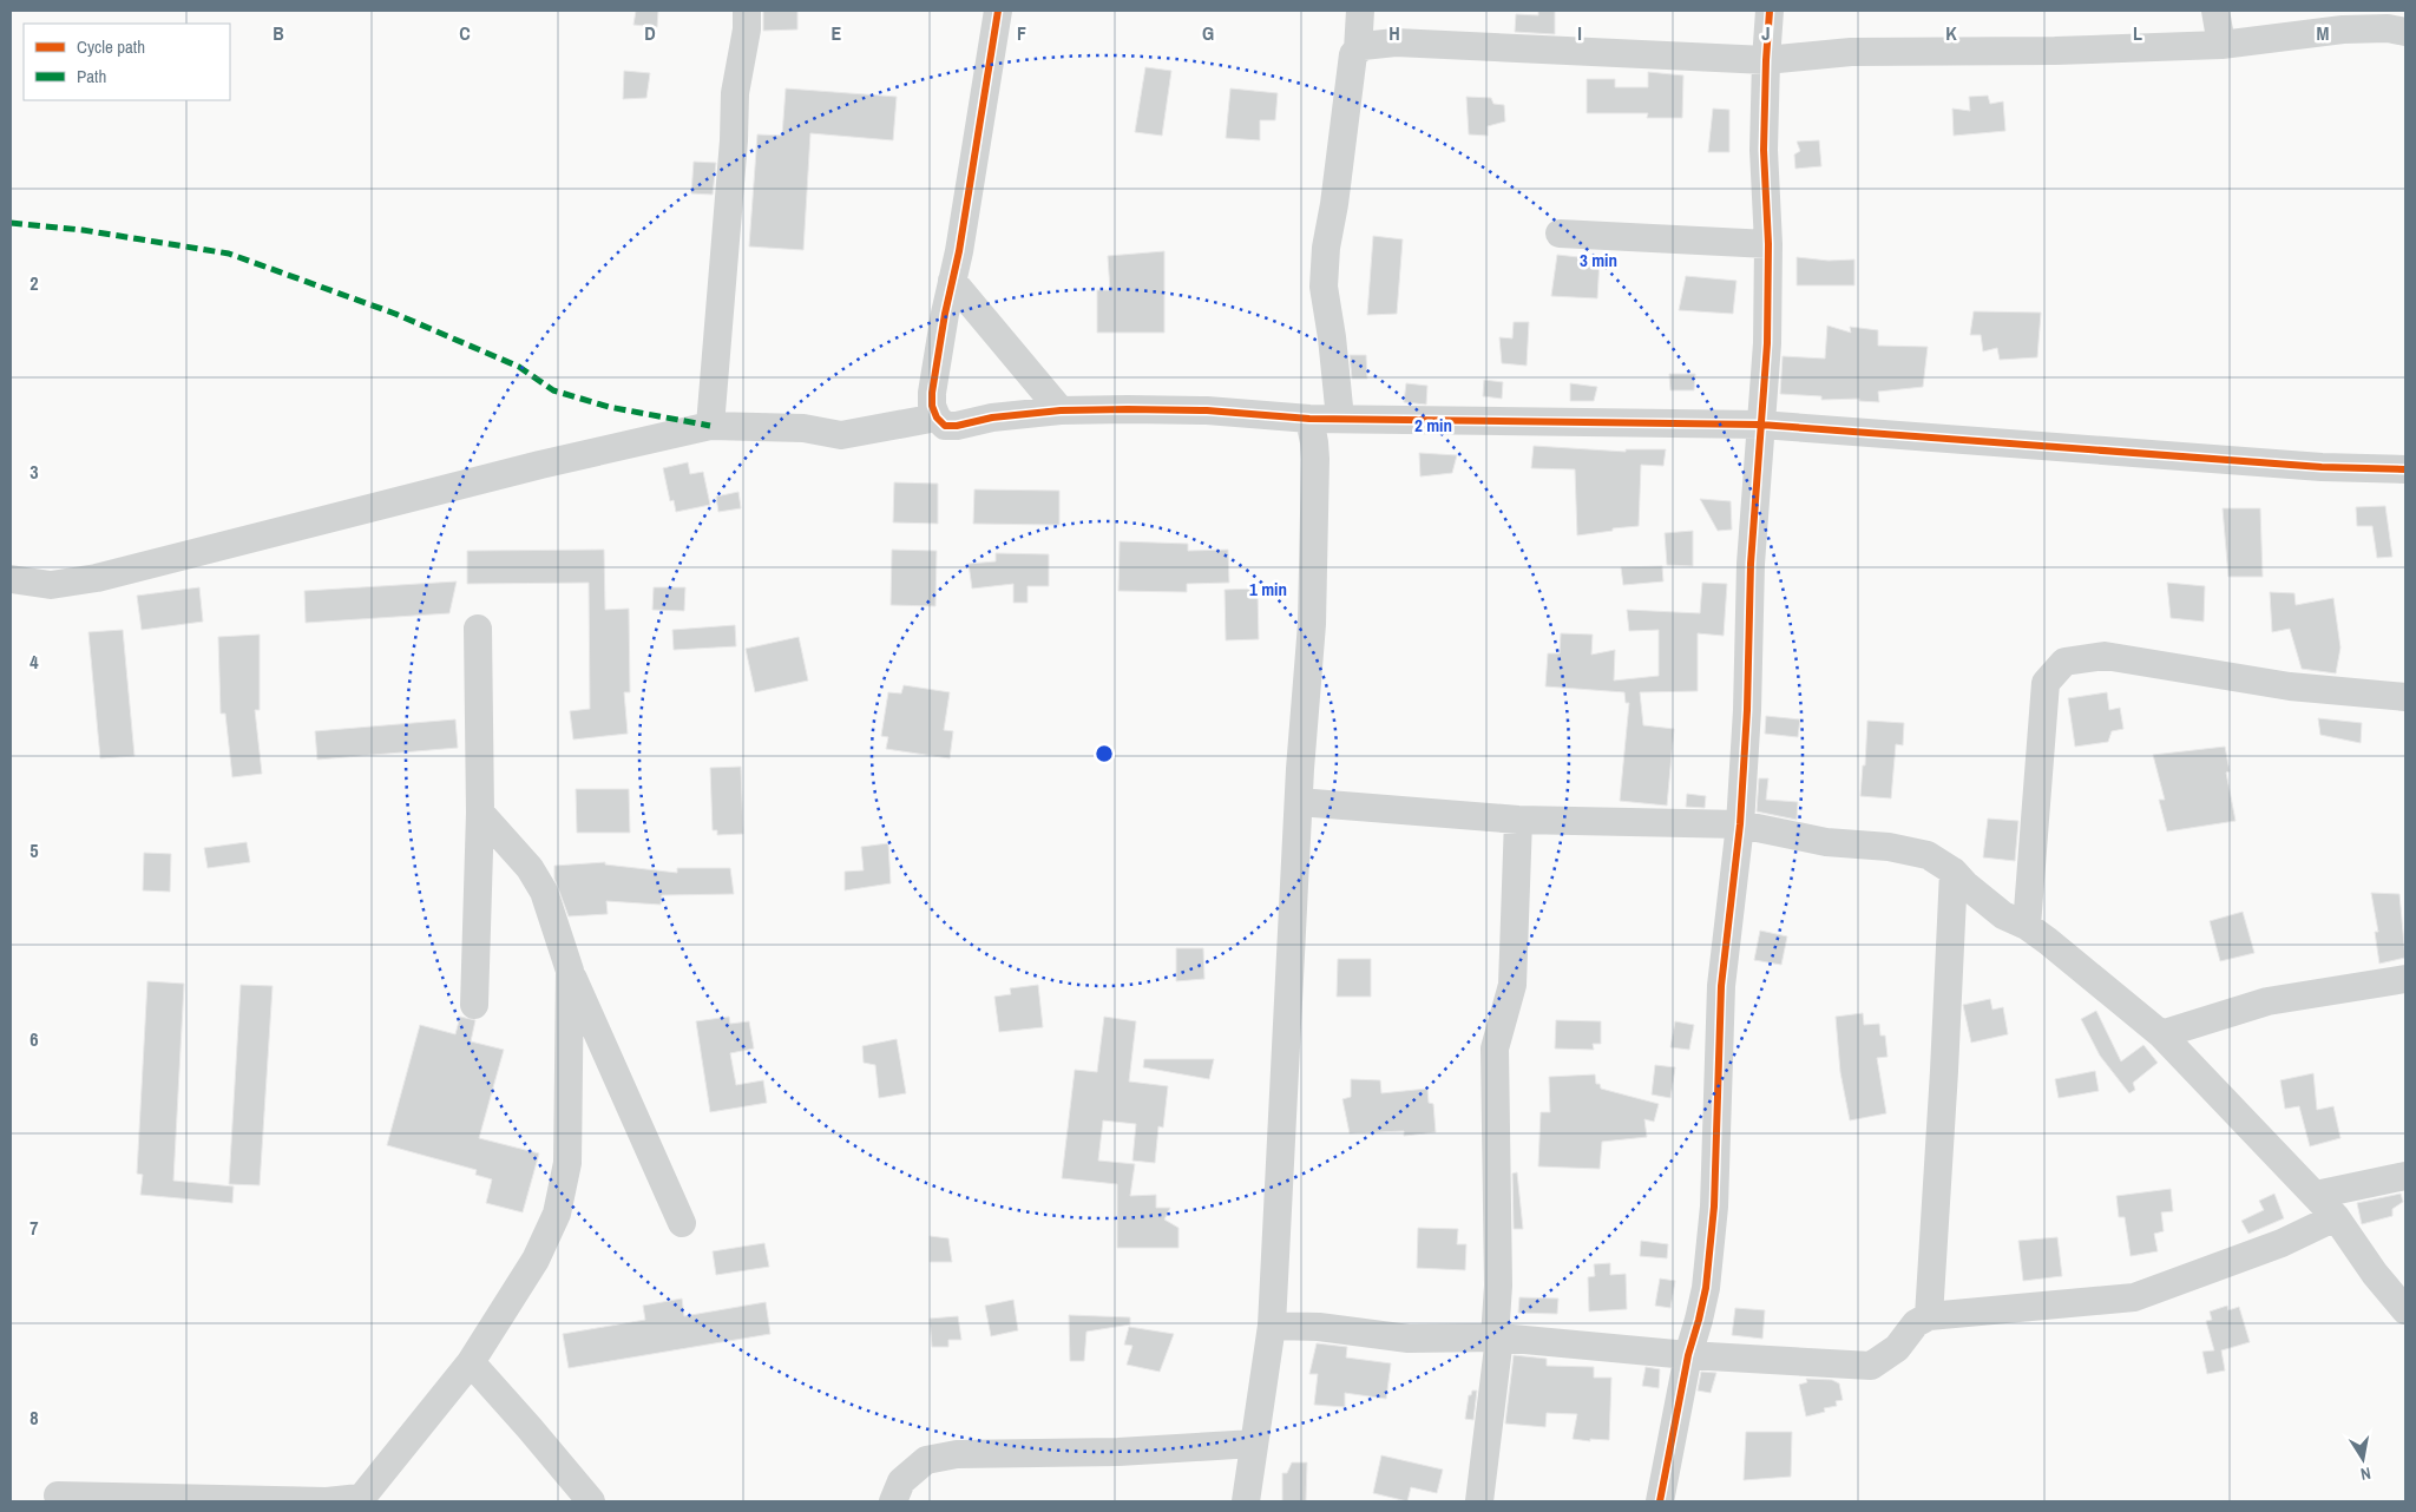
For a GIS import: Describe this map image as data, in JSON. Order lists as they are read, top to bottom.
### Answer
{
  "legend": ["Cycle path", "Path"],
  "north": "bottom",
  "grid": {
    "columns": [
      "B",
      "C",
      "D",
      "E",
      "F",
      "G",
      "H",
      "I",
      "J",
      "K",
      "L",
      "M"
    ],
    "rows": [
      "2",
      "3",
      "4",
      "5",
      "6",
      "7",
      "8"
    ]
  },
  "rings": ["3 min", "2 min", "1 min"]
}
